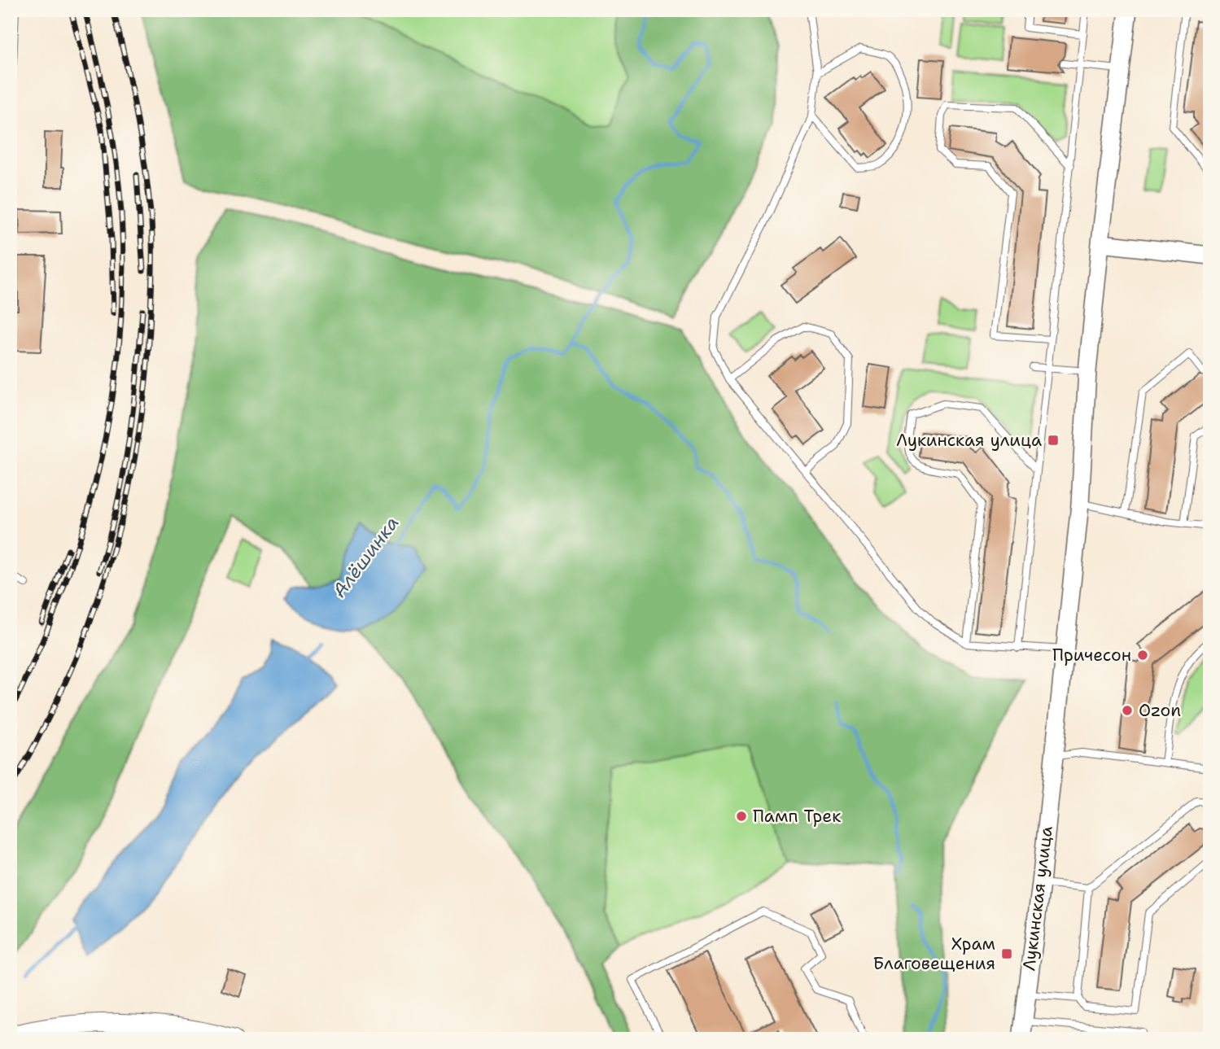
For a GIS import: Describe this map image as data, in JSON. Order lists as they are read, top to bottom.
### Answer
{
  "streets": {
    "street": ["Лукинская улица"]
  },
  "water": ["Алёшинка"],
  "places": {
    "transit": ["Лукинская улица", "Храм Благовещения"],
    "other": ["Причесон", "Ozon", "Памп Трек"]
  }
}
